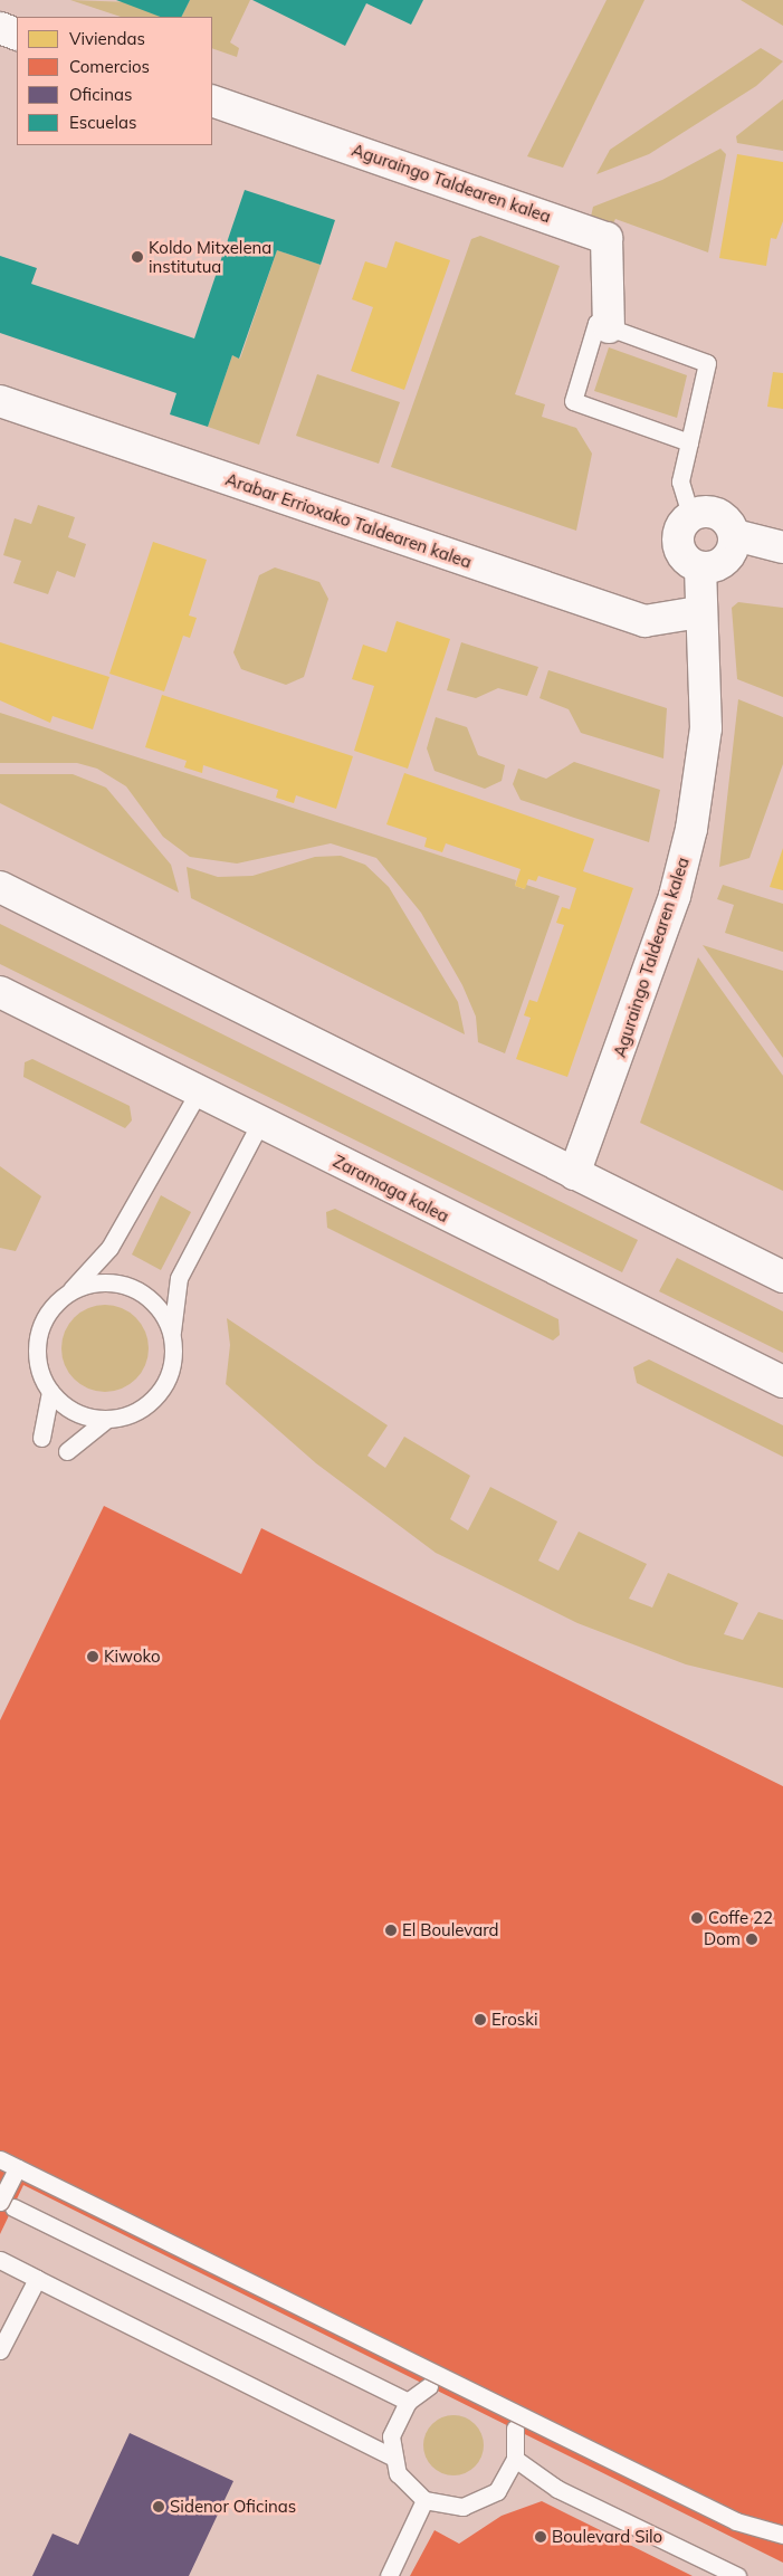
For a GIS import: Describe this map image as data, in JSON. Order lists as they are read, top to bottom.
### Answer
{
  "streets": {
    "street": ["Aguraingo Taldearen kalea", "Arabar Errioxako Taldearen kalea", "Zaramaga kalea"]
  },
  "crossings": [
    ["Aguraingo Taldearen kalea", "Arabar Errioxako Taldearen kalea"]
  ],
  "places": [
    "Koldo Mitxelena institutua",
    "Kiwoko",
    "Coffe 22",
    "El Boulevard",
    "Dom",
    "Eroski",
    "Sidenor Oficinas",
    "Boulevard Silo"
  ],
  "legend": [
    "Viviendas",
    "Comercios",
    "Oficinas",
    "Escuelas"
  ]
}
